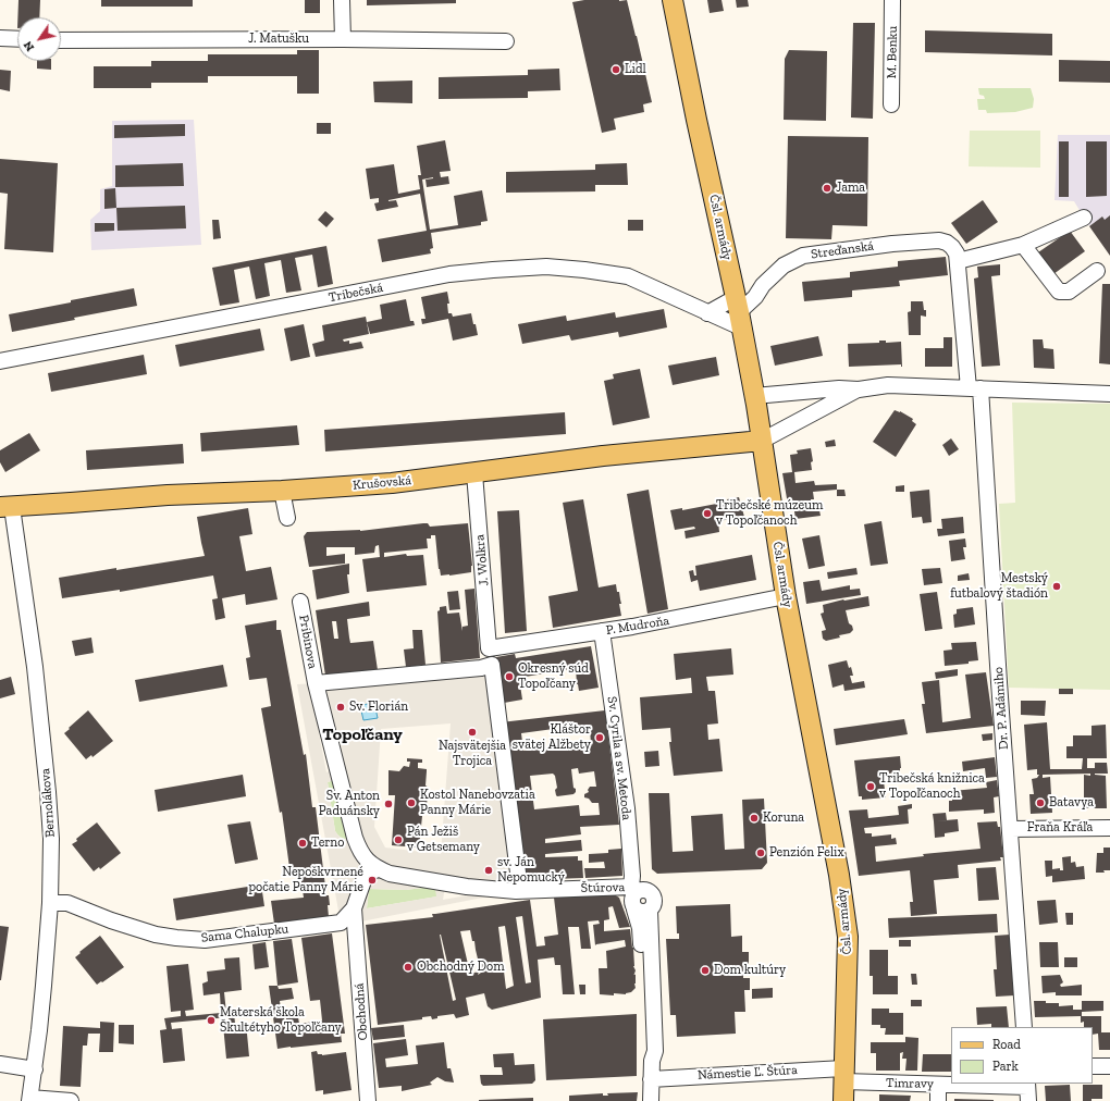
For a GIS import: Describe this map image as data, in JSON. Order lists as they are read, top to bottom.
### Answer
{
  "streets": {
    "main road": ["Čsl. armády", "Krušovská"],
    "street": [
      "J. Matušku",
      "M. Benku",
      "Streďanská",
      "Tribečská",
      "J. Wolkra",
      "P. Mudroňa",
      "Pribinova",
      "Dr. P. Adámiho",
      "Sv. Cyrila a sv. Metoda",
      "Bernolákova",
      "Fraňa Kráľa",
      "Štúrova",
      "Sama Chalupku",
      "Obchodná",
      "Námestie Ľ. Štúra",
      "Timravy"
    ]
  },
  "crossings": [
    ["Čsl. armády", "Streďanská"],
    ["Čsl. armády", "Tribečská"],
    ["Čsl. armády", "Krušovská"],
    ["Čsl. armády", "P. Mudroňa"],
    ["Čsl. armády", "Námestie Ľ. Štúra"],
    ["Čsl. armády", "Timravy"],
    ["Streďanská", "Tribečská"],
    ["Streďanská", "Dr. P. Adámiho"],
    ["Krušovská", "J. Wolkra"],
    ["Krušovská", "Bernolákova"],
    ["J. Wolkra", "P. Mudroňa"],
    ["P. Mudroňa", "Sv. Cyrila a sv. Metoda"],
    ["Pribinova", "Štúrova"],
    ["Dr. P. Adámiho", "Fraňa Kráľa"],
    ["Sv. Cyrila a sv. Metoda", "Štúrova"],
    ["Sv. Cyrila a sv. Metoda", "Námestie Ľ. Štúra"],
    ["Bernolákova", "Sama Chalupku"],
    ["Sama Chalupku", "Obchodná"],
    ["Námestie Ľ. Štúra", "Timravy"]
  ],
  "districts": ["Topoľčany"],
  "places": [
    "Lidl",
    "Jama",
    "Tribečské múzeum v Topoľčanoch",
    "Mestský futbalový štadión",
    "Okresný súd Topoľčany",
    "Sv. Florián",
    "Najsvätejšia Trojica",
    "Kláštor svätej Alžbety",
    "Tribečská knižnica v Topoľčanoch",
    "Kostol Nanebovzatia Panny Márie",
    "Batavya",
    "Sv. Anton Paduánsky",
    "Koruna",
    "Pán Ježiš v Getsemany",
    "Terno",
    "Penzión Felix",
    "sv. Ján Nepomucký",
    "Nepoškvrnené počatie Panny Márie",
    "Obchodný Dom",
    "Dom kultúry",
    "Materská škola Škultétyho Topoľčany"
  ],
  "legend": ["Road", "Park"],
  "north": "bottom left"
}
